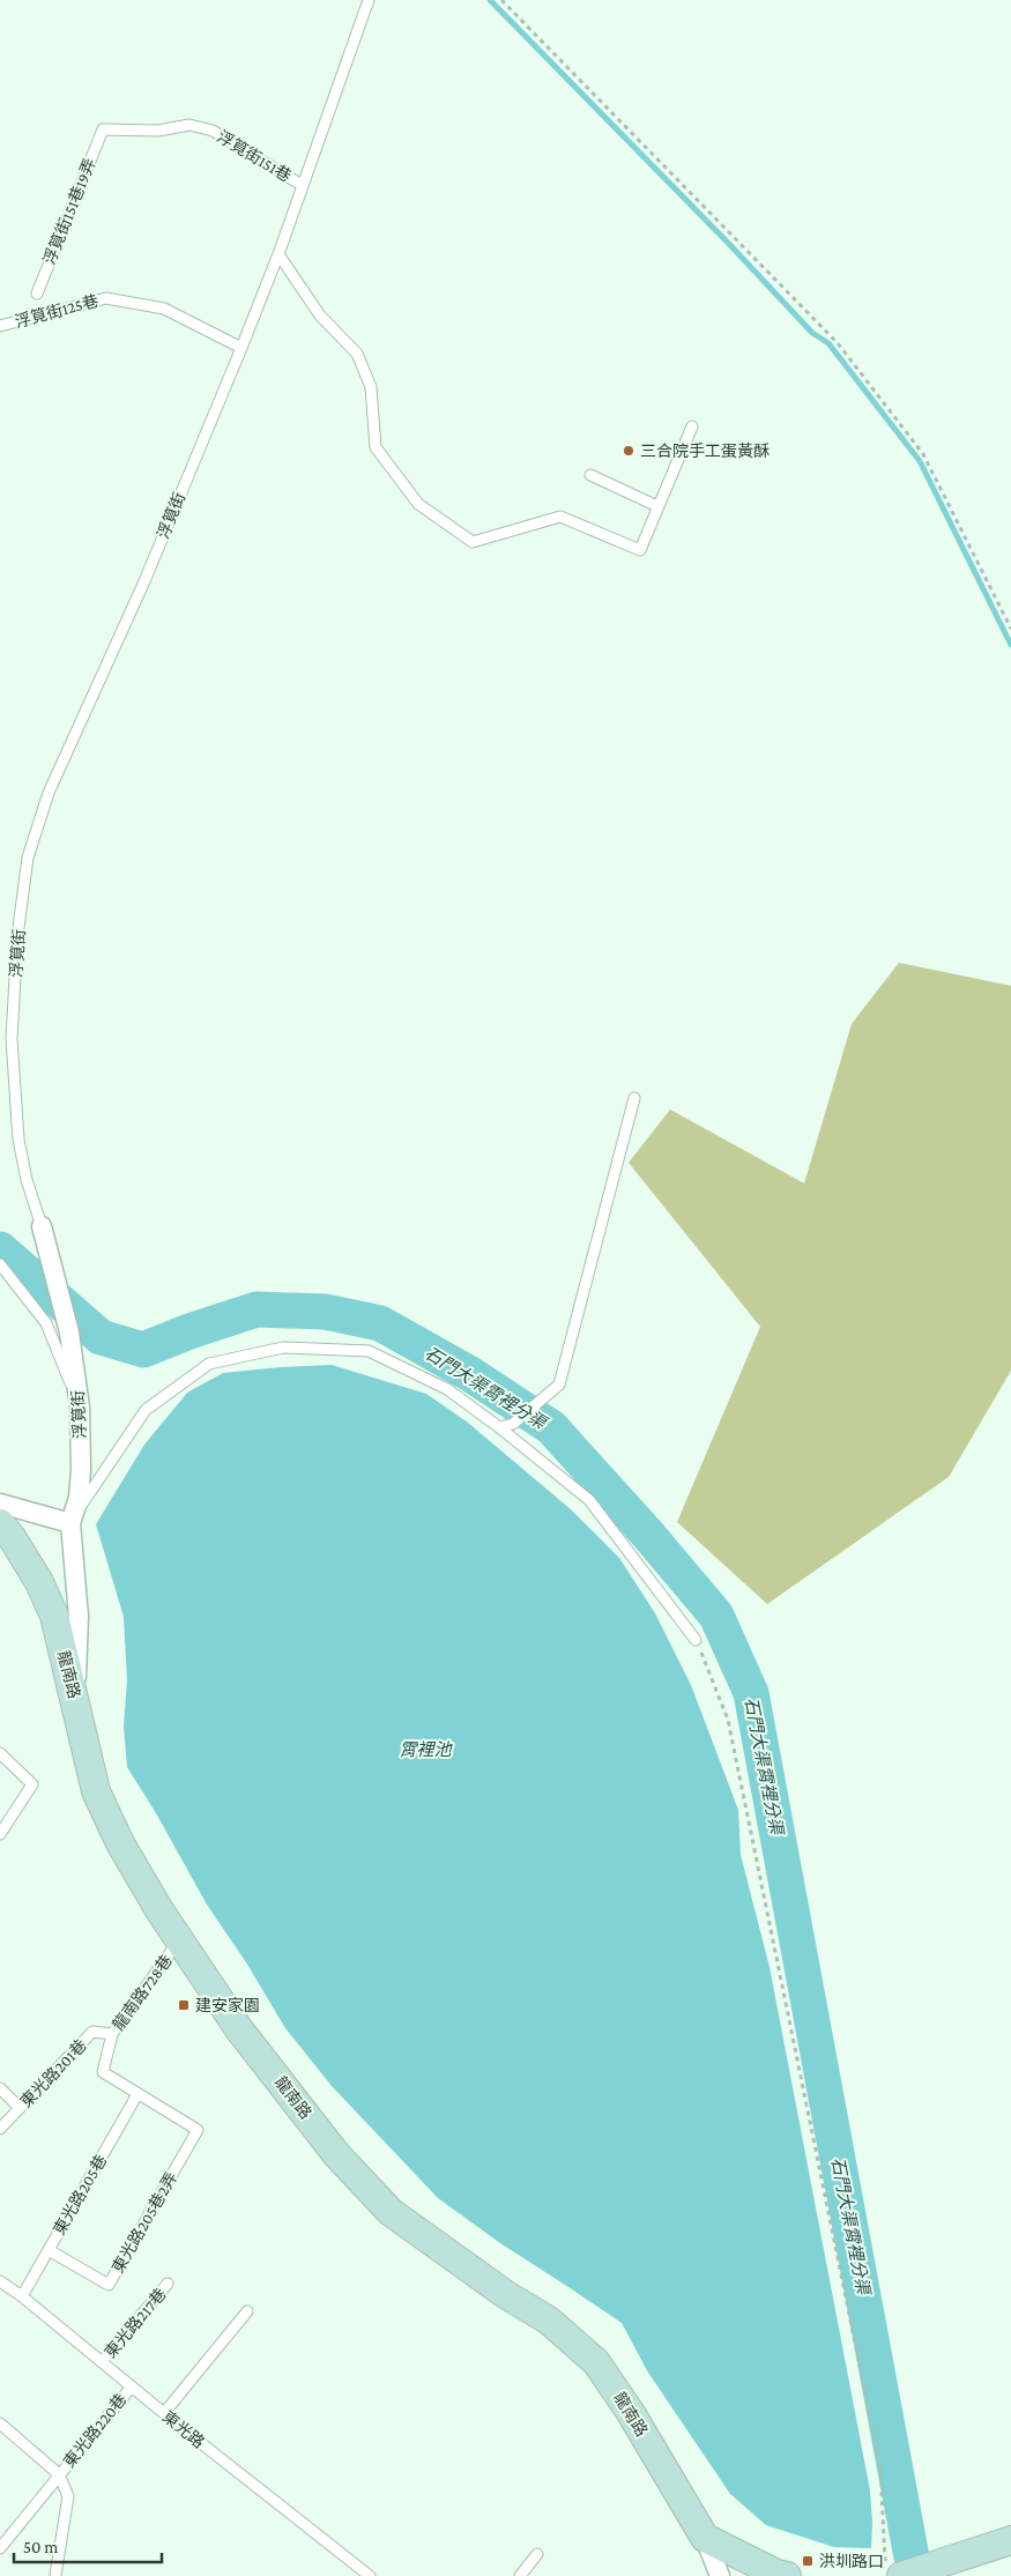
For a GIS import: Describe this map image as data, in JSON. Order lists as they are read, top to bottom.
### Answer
{
  "streets": {
    "main road": ["龍南路"],
    "street": ["浮筧街"],
    "lane": [
      "浮筧街151巷",
      "浮筧街151巷19弄",
      "浮筧街125巷",
      "龍南路728巷",
      "東光路201巷",
      "東光路205巷",
      "東光路205巷2弄",
      "東光路217巷",
      "東光路",
      "東光路220巷"
    ]
  },
  "crossings": [
    ["浮筧街151巷", "浮筧街151巷19弄"],
    ["浮筧街151巷", "浮筧街"],
    ["浮筧街125巷", "浮筧街"],
    ["浮筧街", "龍南路"],
    ["龍南路", "龍南路728巷"],
    ["龍南路728巷", "東光路201巷"],
    ["龍南路728巷", "東光路205巷"],
    ["龍南路728巷", "東光路205巷2弄"],
    ["東光路205巷", "東光路205巷2弄"],
    ["東光路205巷", "東光路"],
    ["東光路217巷", "東光路"],
    ["東光路", "東光路220巷"]
  ],
  "water": ["石門大渠霄裡分渠", "霄裡池"],
  "places": {
    "other": ["三合院手工蛋黃酥"],
    "transit": ["建安家園", "洪圳路口"]
  },
  "scale_bar": "50 m"
}
